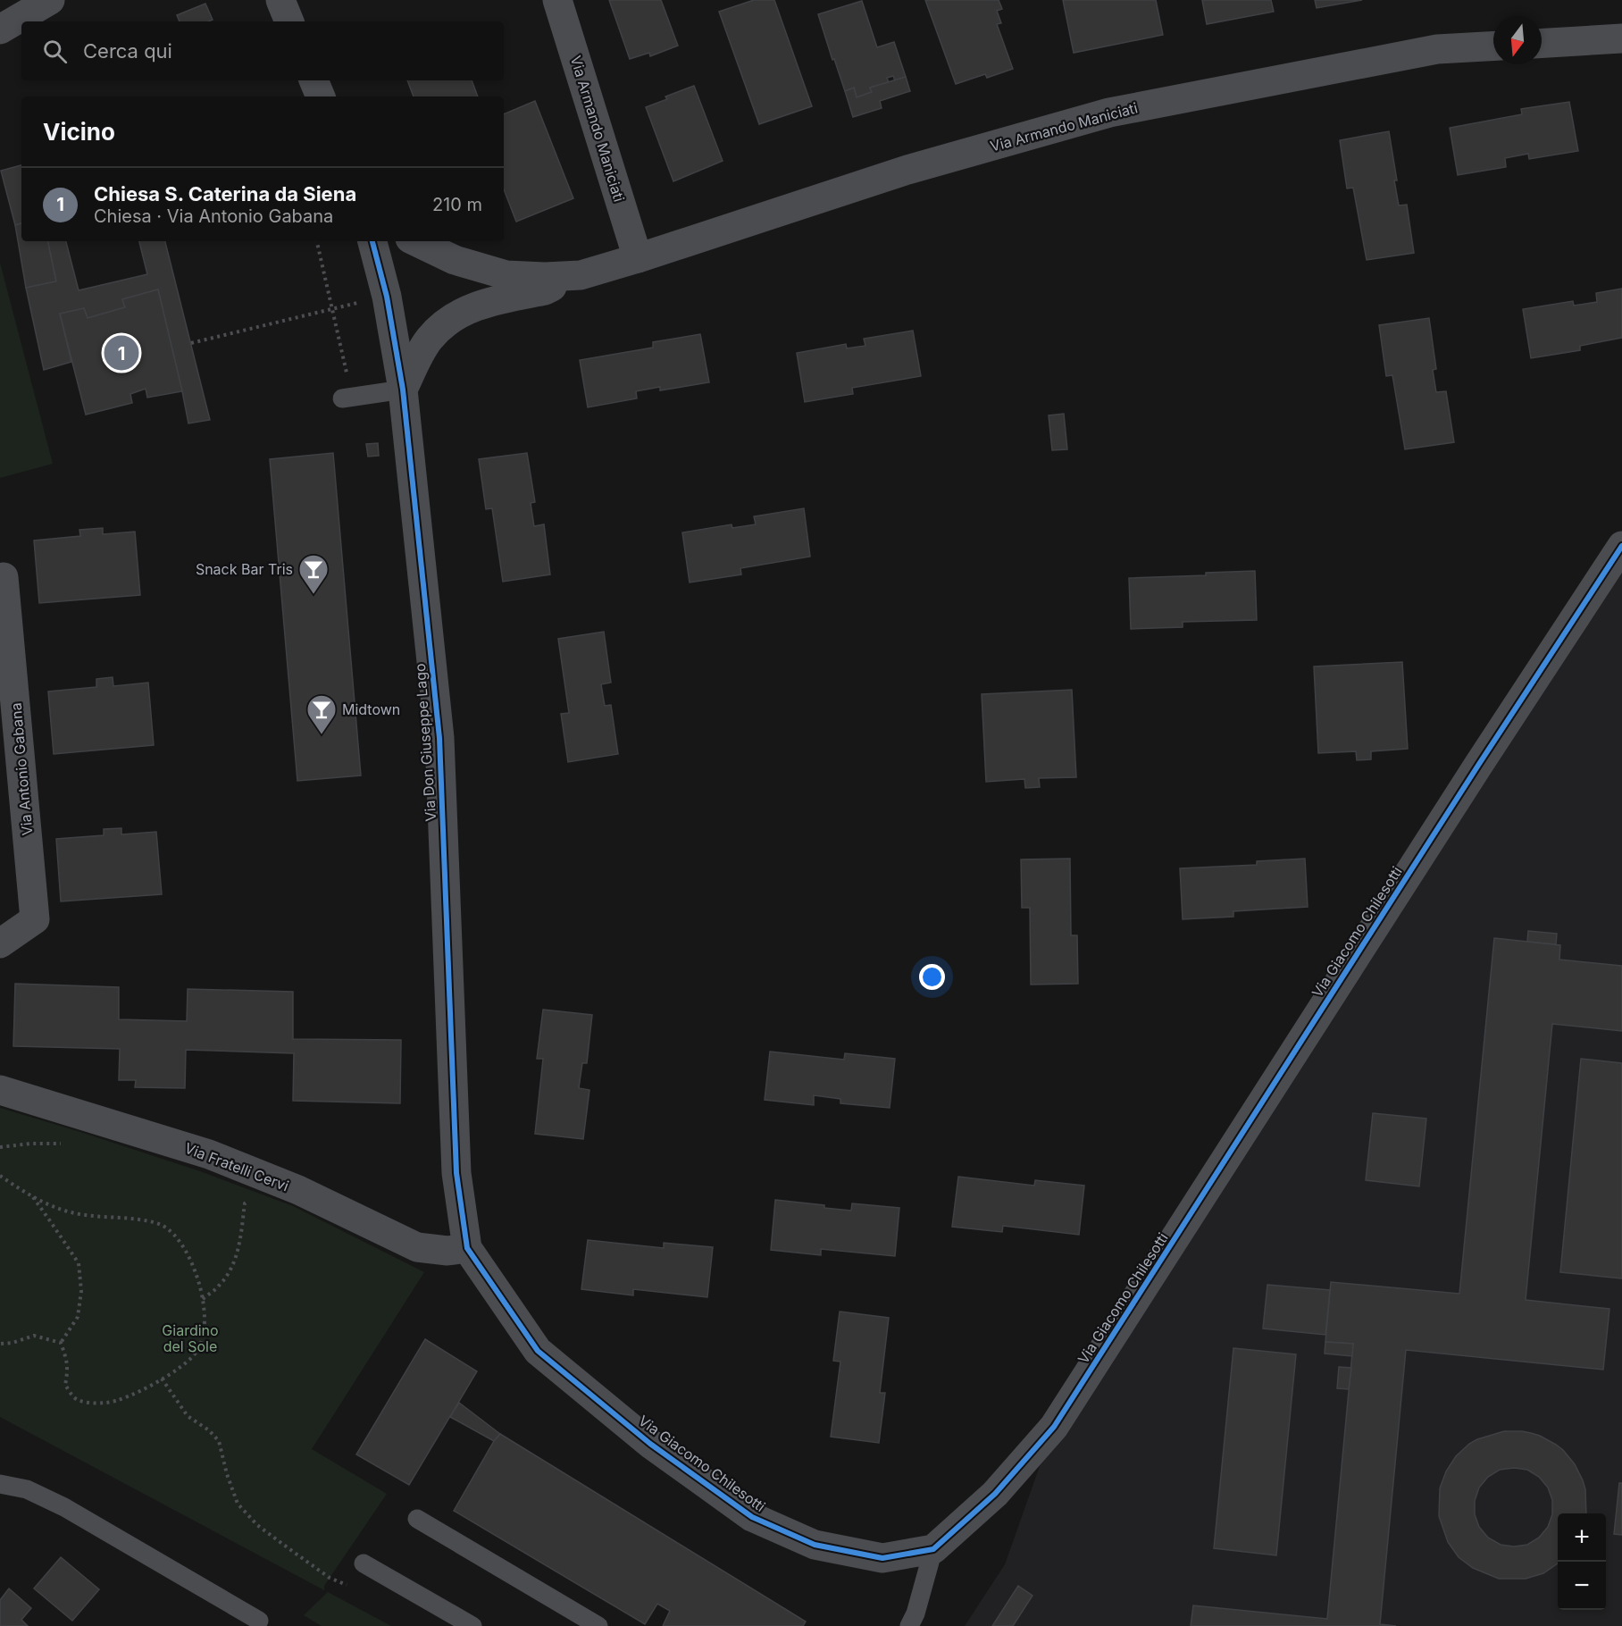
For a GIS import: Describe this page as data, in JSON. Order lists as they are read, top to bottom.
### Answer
{
  "streets": {
    "street": [
      "Via Armando Maniciati",
      "Via Don Giuseppe Lago",
      "Via Antonio Gabana",
      "Via Giacomo Chilesotti",
      "Via Fratelli Cervi"
    ]
  },
  "crossings": [
    ["Via Armando Maniciati", "Via Don Giuseppe Lago"],
    ["Via Don Giuseppe Lago", "Via Giacomo Chilesotti"],
    ["Via Don Giuseppe Lago", "Via Fratelli Cervi"],
    ["Via Giacomo Chilesotti", "Via Fratelli Cervi"]
  ],
  "parks": ["Giardino del Sole"],
  "places": {
    "bar": ["Snack Bar Tris", "Midtown"]
  },
  "north": "bottom",
  "page": {
    "search": "Cerca qui",
    "heading": "Vicino",
    "list": [
      {
        "mark": "1",
        "name": "Chiesa S. Caterina da Siena",
        "note": "Chiesa · Via Antonio Gabana",
        "value": "210 m"
      }
    ],
    "pins": "1",
    "map_buttons": ["+", "−"]
  }
}
